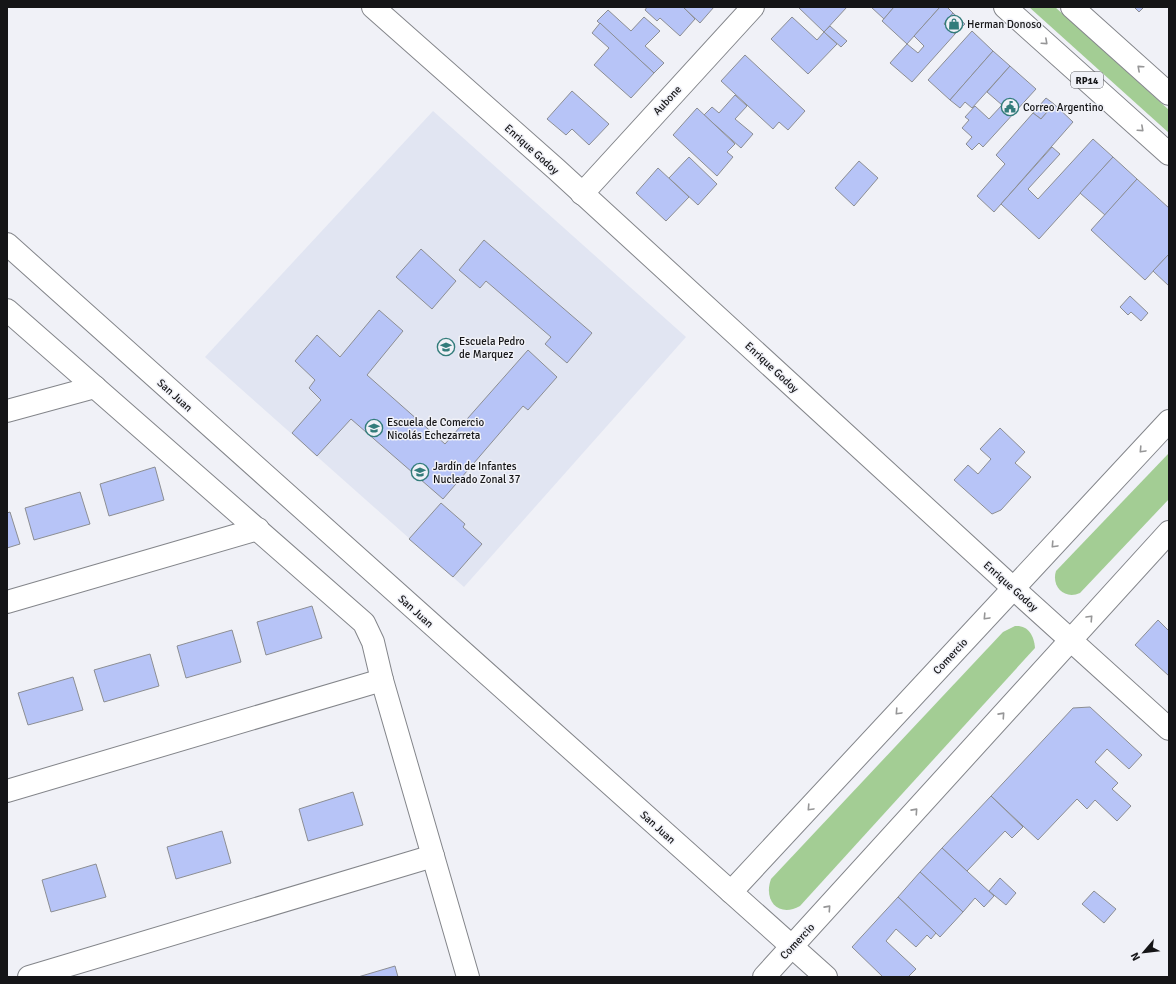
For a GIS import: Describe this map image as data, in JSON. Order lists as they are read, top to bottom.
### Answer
{
  "streets": {
    "street": [
      "RP14",
      "Aubone",
      "Enrique Godoy",
      "San Juan",
      "Comercio"
    ]
  },
  "crossings": [
    ["Aubone", "Enrique Godoy"],
    ["Enrique Godoy", "Comercio"],
    ["San Juan", "Comercio"]
  ],
  "places": {
    "shop": ["Herman Donoso"],
    "public building": ["Correo Argentino"],
    "school or university": ["Escuela Pedro de Marquez", "Escuela de Comercio Nicolás Echezarreta", "Jardín de Infantes Nucleado Zonal 37"]
  },
  "north": "bottom left"
}
